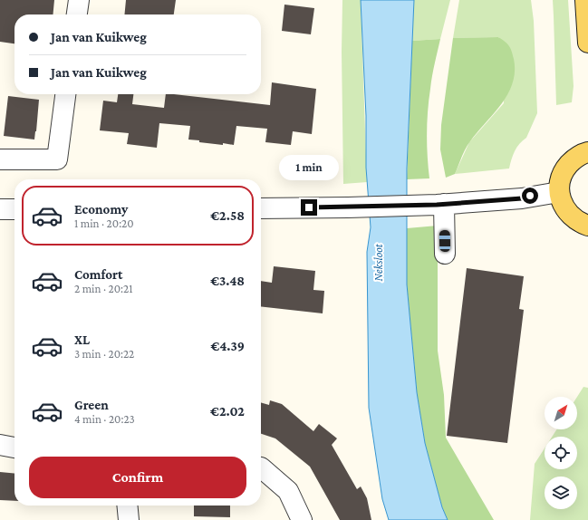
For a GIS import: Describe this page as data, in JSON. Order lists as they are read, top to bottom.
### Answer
{
  "water": ["Neksloot"],
  "north": "top right",
  "page": {
    "banner": ["Jan van Kuikweg", "Jan van Kuikweg"],
    "bubble": "1 min",
    "list": [
      {
        "name": "Economy",
        "note": "1 min · 20:20",
        "value": "€2.58"
      },
      {
        "name": "Comfort",
        "note": "2 min · 20:21",
        "value": "€3.48"
      },
      {
        "name": "XL",
        "note": "3 min · 20:22",
        "value": "€4.39"
      },
      {
        "name": "Green",
        "note": "4 min · 20:23",
        "value": "€2.02"
      }
    ],
    "buttons": "Confirm"
  }
}
